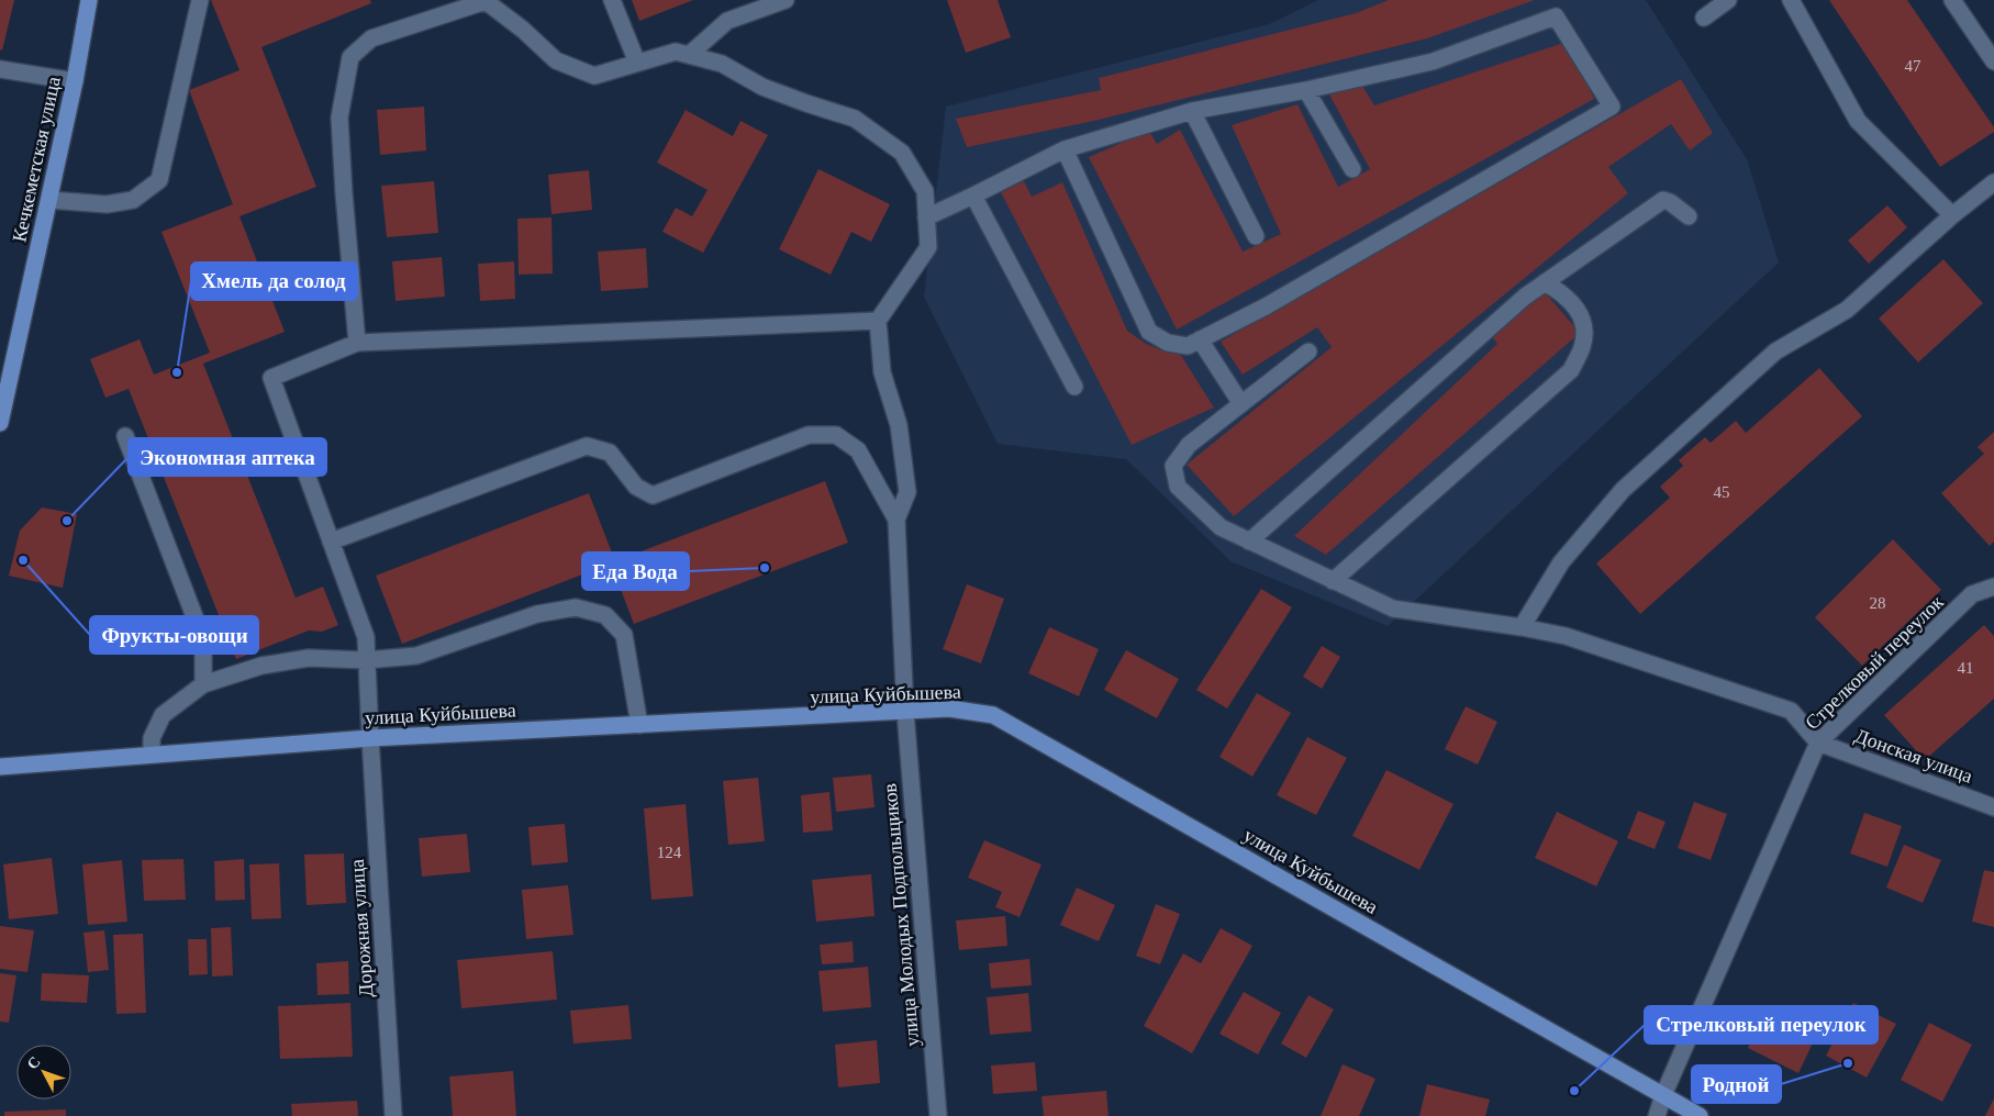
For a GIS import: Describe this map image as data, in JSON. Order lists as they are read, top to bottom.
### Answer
{
  "streets": {
    "main road": ["Кечкеметская улица", "улица Куйбышева"],
    "street": [
      "Стрелковый переулок",
      "Донская улица",
      "улица Молодых Подпольщиков",
      "Дорожная улица"
    ]
  },
  "crossings": [
    ["Стрелковый переулок", "улица Куйбышева"],
    ["Стрелковый переулок", "Донская улица"],
    ["улица Куйбышева", "улица Молодых Подпольщиков"],
    ["улица Куйбышева", "Дорожная улица"]
  ],
  "places": [
    "Хмель да солод",
    "Экономная аптека",
    "Фрукты-овощи",
    "Еда Вода",
    "Родной",
    "Стрелковый переулок"
  ],
  "house_numbers": [
    "47",
    "45",
    "28",
    "41",
    "124"
  ],
  "north": "top left"
}
